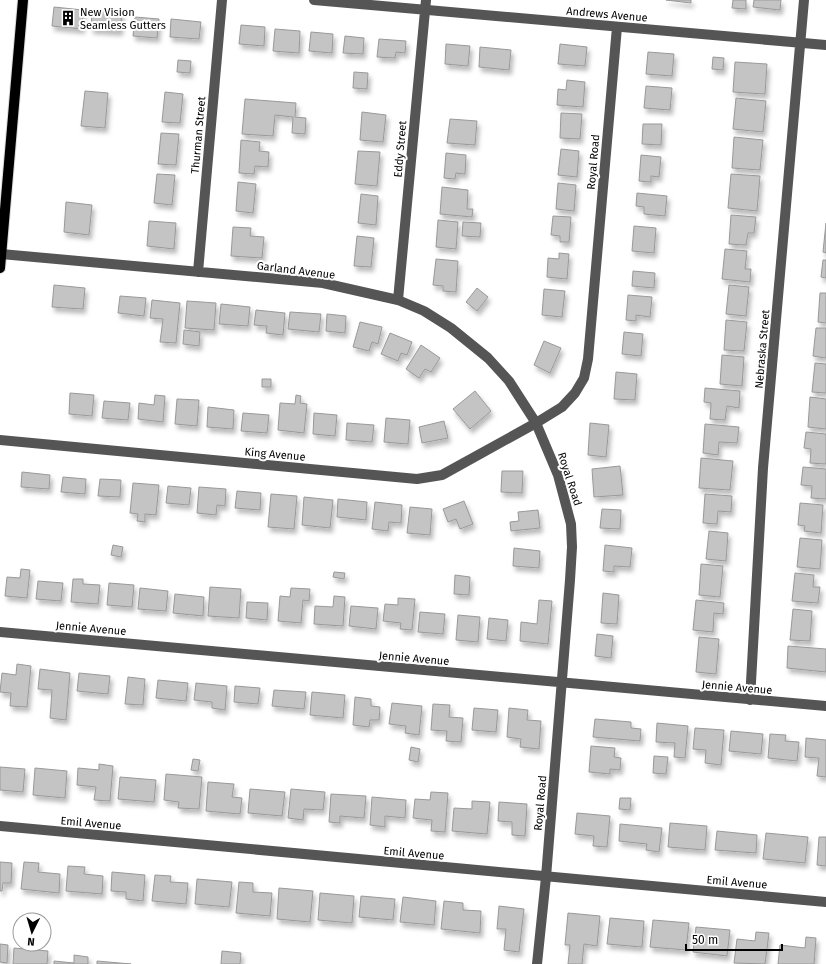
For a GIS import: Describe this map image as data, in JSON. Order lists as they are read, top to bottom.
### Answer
{
  "streets": {
    "street": [
      "Andrews Avenue",
      "Thurman Street",
      "Eddy Street",
      "Royal Road",
      "Garland Avenue",
      "Nebraska Street",
      "King Avenue",
      "Jennie Avenue",
      "Emil Avenue"
    ]
  },
  "crossings": [
    ["Andrews Avenue", "Eddy Street"],
    ["Andrews Avenue", "Royal Road"],
    ["Andrews Avenue", "Nebraska Street"],
    ["Thurman Street", "Garland Avenue"],
    ["Eddy Street", "Garland Avenue"],
    ["Royal Road", "Garland Avenue"],
    ["Royal Road", "King Avenue"],
    ["Royal Road", "Jennie Avenue"],
    ["Royal Road", "Emil Avenue"],
    ["Garland Avenue", "King Avenue"],
    ["Nebraska Street", "Jennie Avenue"]
  ],
  "places": {
    "building": ["New Vision Seamless Gutters"]
  },
  "scale_bar": "50 m",
  "north": "bottom"
}
